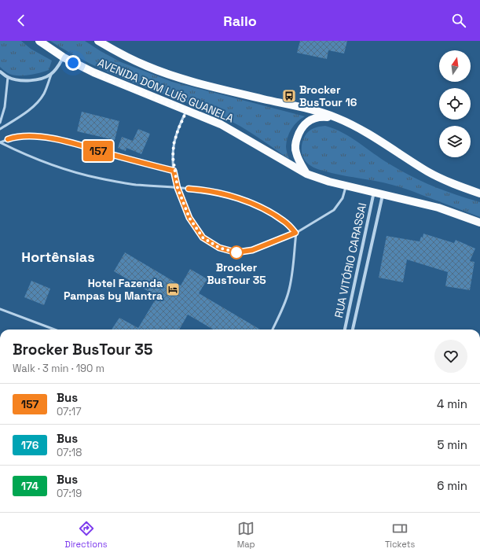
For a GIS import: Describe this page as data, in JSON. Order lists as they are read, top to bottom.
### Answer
{
  "streets": {
    "main road": ["AVENIDA DOM LUÍS GUANELA"],
    "street": ["RUA VITÓRIO CARASSAI"]
  },
  "crossings": [
    ["AVENIDA DOM LUÍS GUANELA", "RUA VITÓRIO CARASSAI"]
  ],
  "districts": ["Hortênsias"],
  "places": {
    "bus stop": ["Brocker BusTour 16"],
    "other": ["Brocker BusTour 35"],
    "hotel": ["Hotel Fazenda Pampas by Mantra"]
  },
  "lines": ["bus line 157"],
  "north": "top",
  "page": {
    "header": "Railo",
    "on_map": "157",
    "heading": ["Brocker BusTour 35", "Walk · 3 min · 190 m"],
    "list": [
      {
        "mark": "157",
        "name": "Bus",
        "note": "07:17",
        "value": "4 min"
      },
      {
        "mark": "176",
        "name": "Bus",
        "note": "07:18",
        "value": "5 min"
      },
      {
        "mark": "174",
        "name": "Bus",
        "note": "07:19",
        "value": "6 min"
      }
    ],
    "tabs": ["Directions", "Map", "Tickets"]
  }
}
